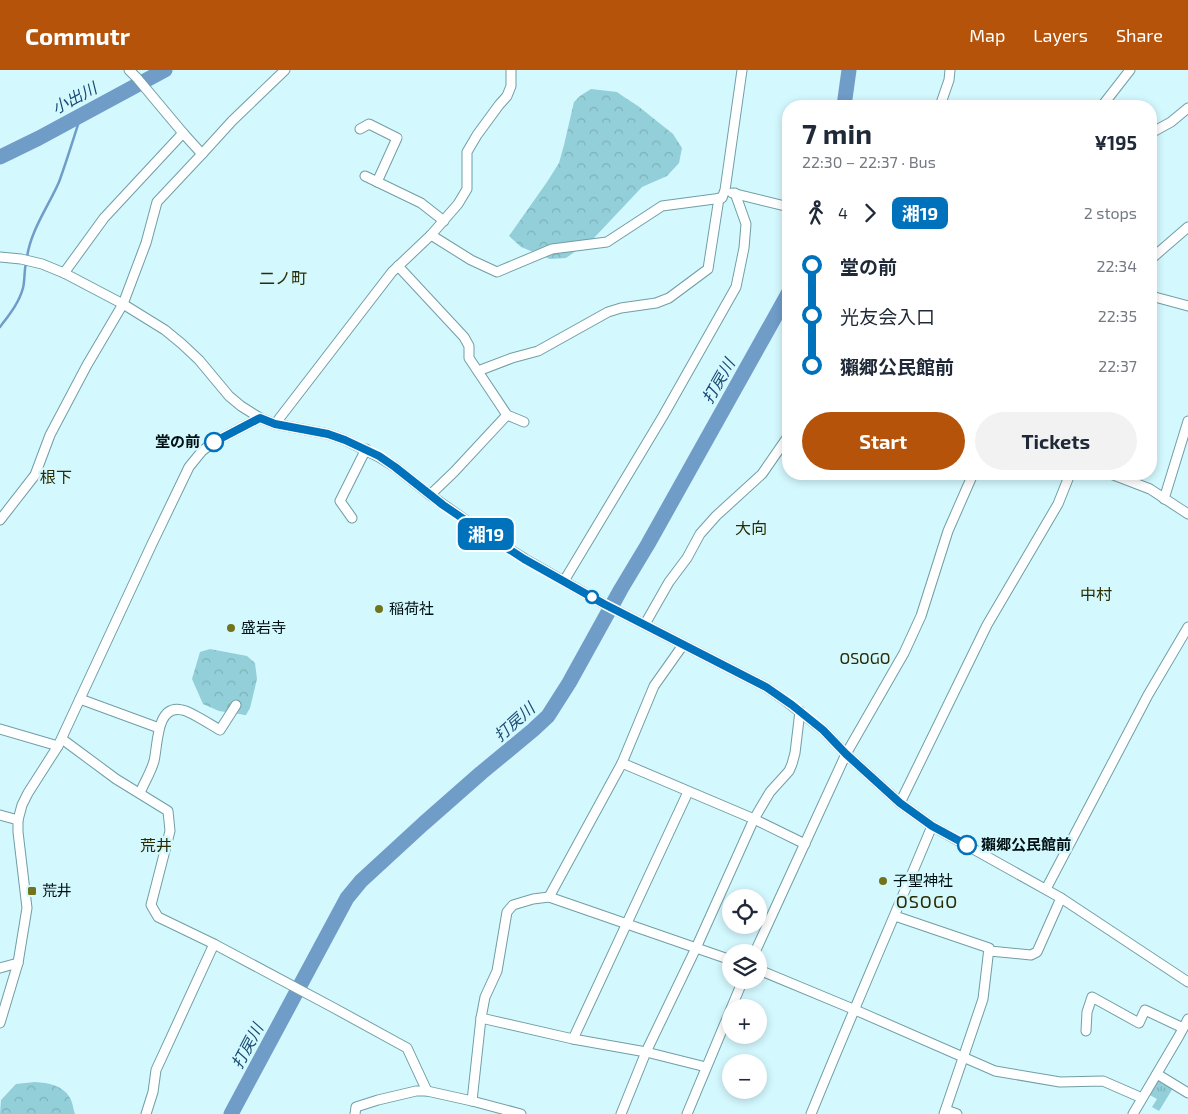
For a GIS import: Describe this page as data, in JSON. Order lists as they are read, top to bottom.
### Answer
{
  "districts": [
    "二ノ町",
    "根下",
    "大向",
    "中村",
    "OSOGO",
    "荒井",
    "OSOGO"
  ],
  "water": ["小出川", "打戻川"],
  "places": {
    "other": [
      "堂の前",
      "稲荷社",
      "盛岩寺",
      "獺郷公民館前",
      "子聖神社"
    ],
    "transit": ["荒井"]
  },
  "lines": ["bus line 湘19"],
  "page": {
    "header": "Commutr",
    "nav": ["Map", "Layers", "Share"],
    "on_map": "湘19",
    "heading": ["7 min", "22:30 – 22:37 · Bus", "¥195"],
    "legs": ["4", "湘19", "2 stops"],
    "list": [
      {
        "name": "堂の前",
        "value": "22:34"
      },
      {
        "name": "光友会入口",
        "value": "22:35"
      },
      {
        "name": "獺郷公民館前",
        "value": "22:37"
      }
    ],
    "buttons": ["Start", "Tickets"],
    "map_buttons": ["+", "−"]
  }
}
